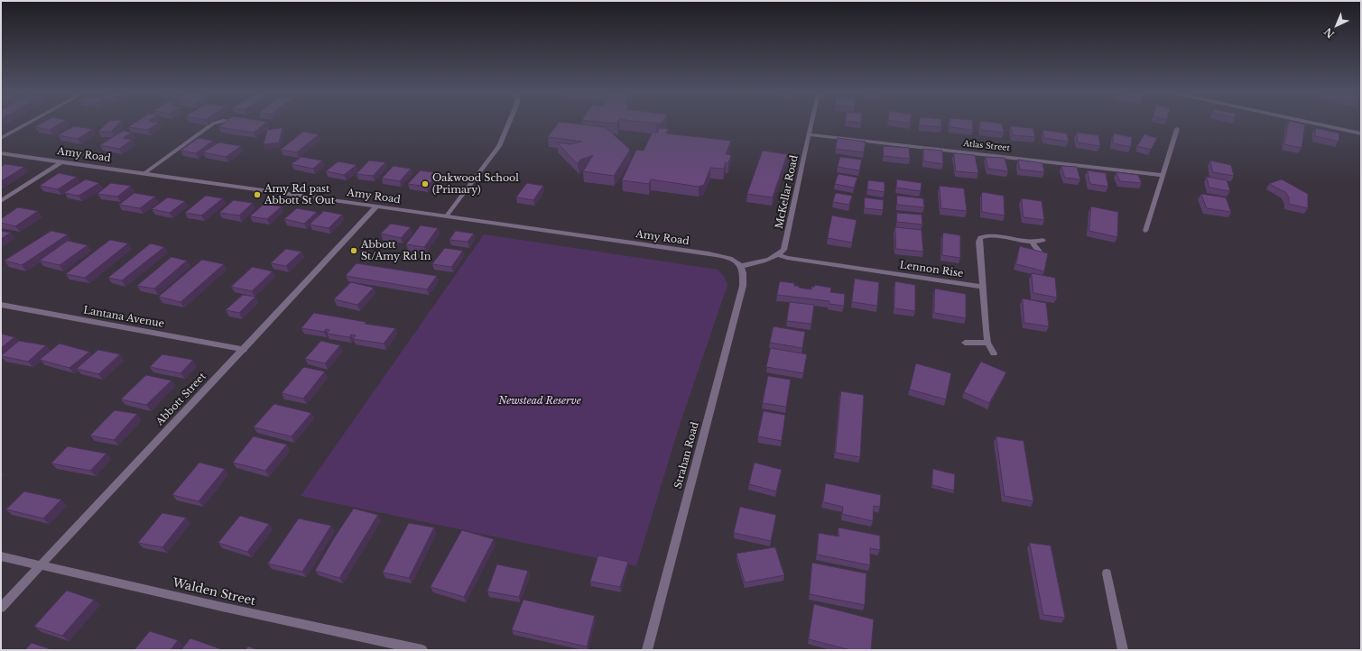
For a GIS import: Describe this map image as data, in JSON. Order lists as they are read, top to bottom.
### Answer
{
  "streets": {
    "street": [
      "Atlas Street",
      "Amy Road",
      "McKellar Road",
      "Lennon Rise",
      "Lantana Avenue",
      "Abbott Street",
      "Strahan Road",
      "Walden Street"
    ]
  },
  "crossings": [
    ["Atlas Street", "McKellar Road"],
    ["Amy Road", "Abbott Street"],
    ["Amy Road", "Strahan Road"],
    ["McKellar Road", "Lennon Rise"],
    ["Lantana Avenue", "Abbott Street"],
    ["Abbott Street", "Walden Street"]
  ],
  "parks": ["Newstead Reserve"],
  "places": ["Oakwood School (Primary)", "Amy Rd past Abbott St Out", "Abbott St/Amy Rd In"],
  "north": "bottom left"
}
